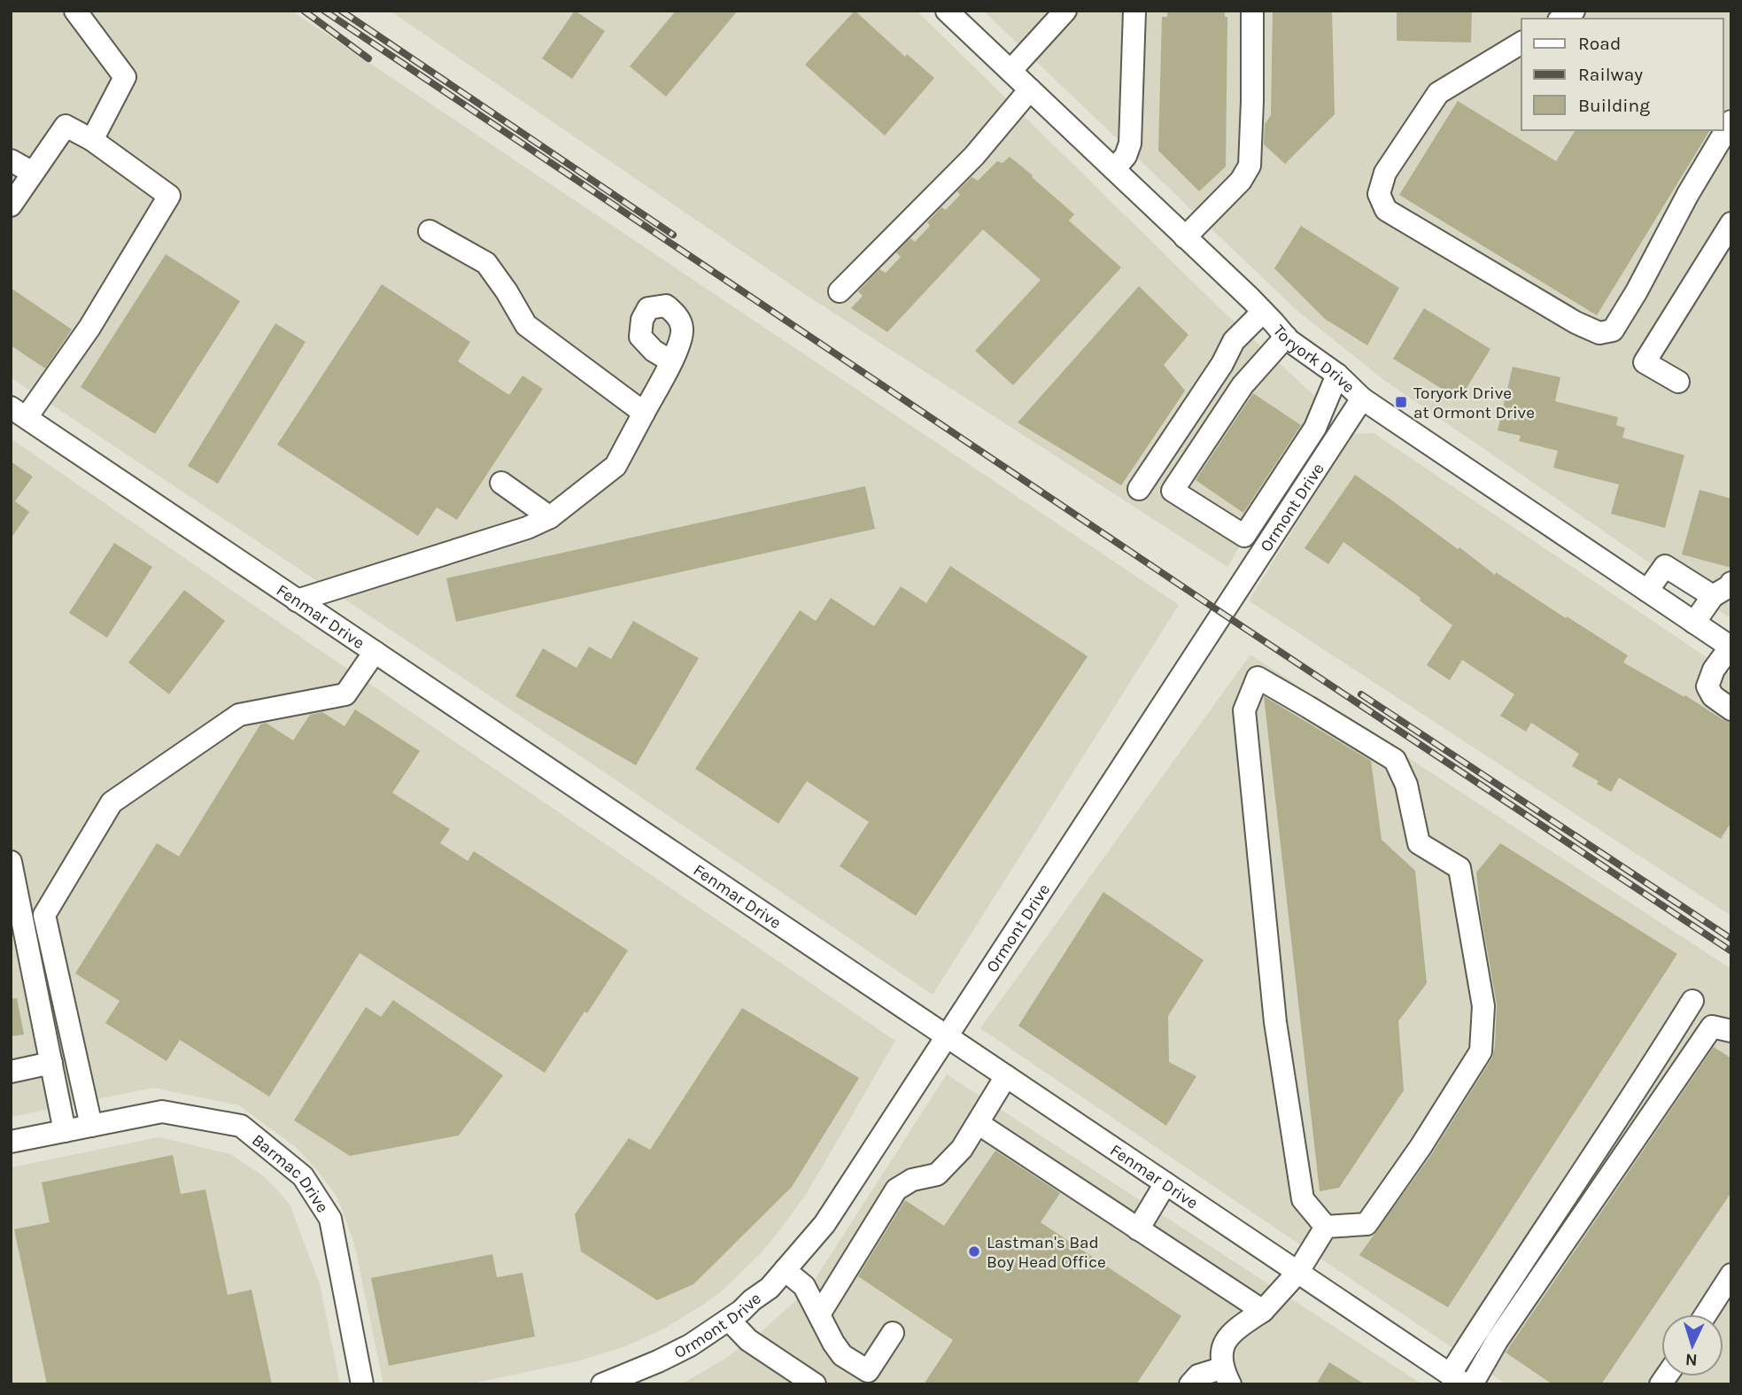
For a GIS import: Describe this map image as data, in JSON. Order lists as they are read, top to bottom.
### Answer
{
  "streets": {
    "street": [
      "Toryork Drive",
      "Ormont Drive",
      "Fenmar Drive",
      "Barmac Drive"
    ]
  },
  "crossings": [
    ["Toryork Drive", "Ormont Drive"],
    ["Ormont Drive", "Fenmar Drive"]
  ],
  "places": {
    "transit": ["Toryork Drive at Ormont Drive"],
    "other": ["Lastman's Bad Boy Head Office"]
  },
  "legend": ["Road", "Railway", "Building"],
  "north": "bottom"
}
